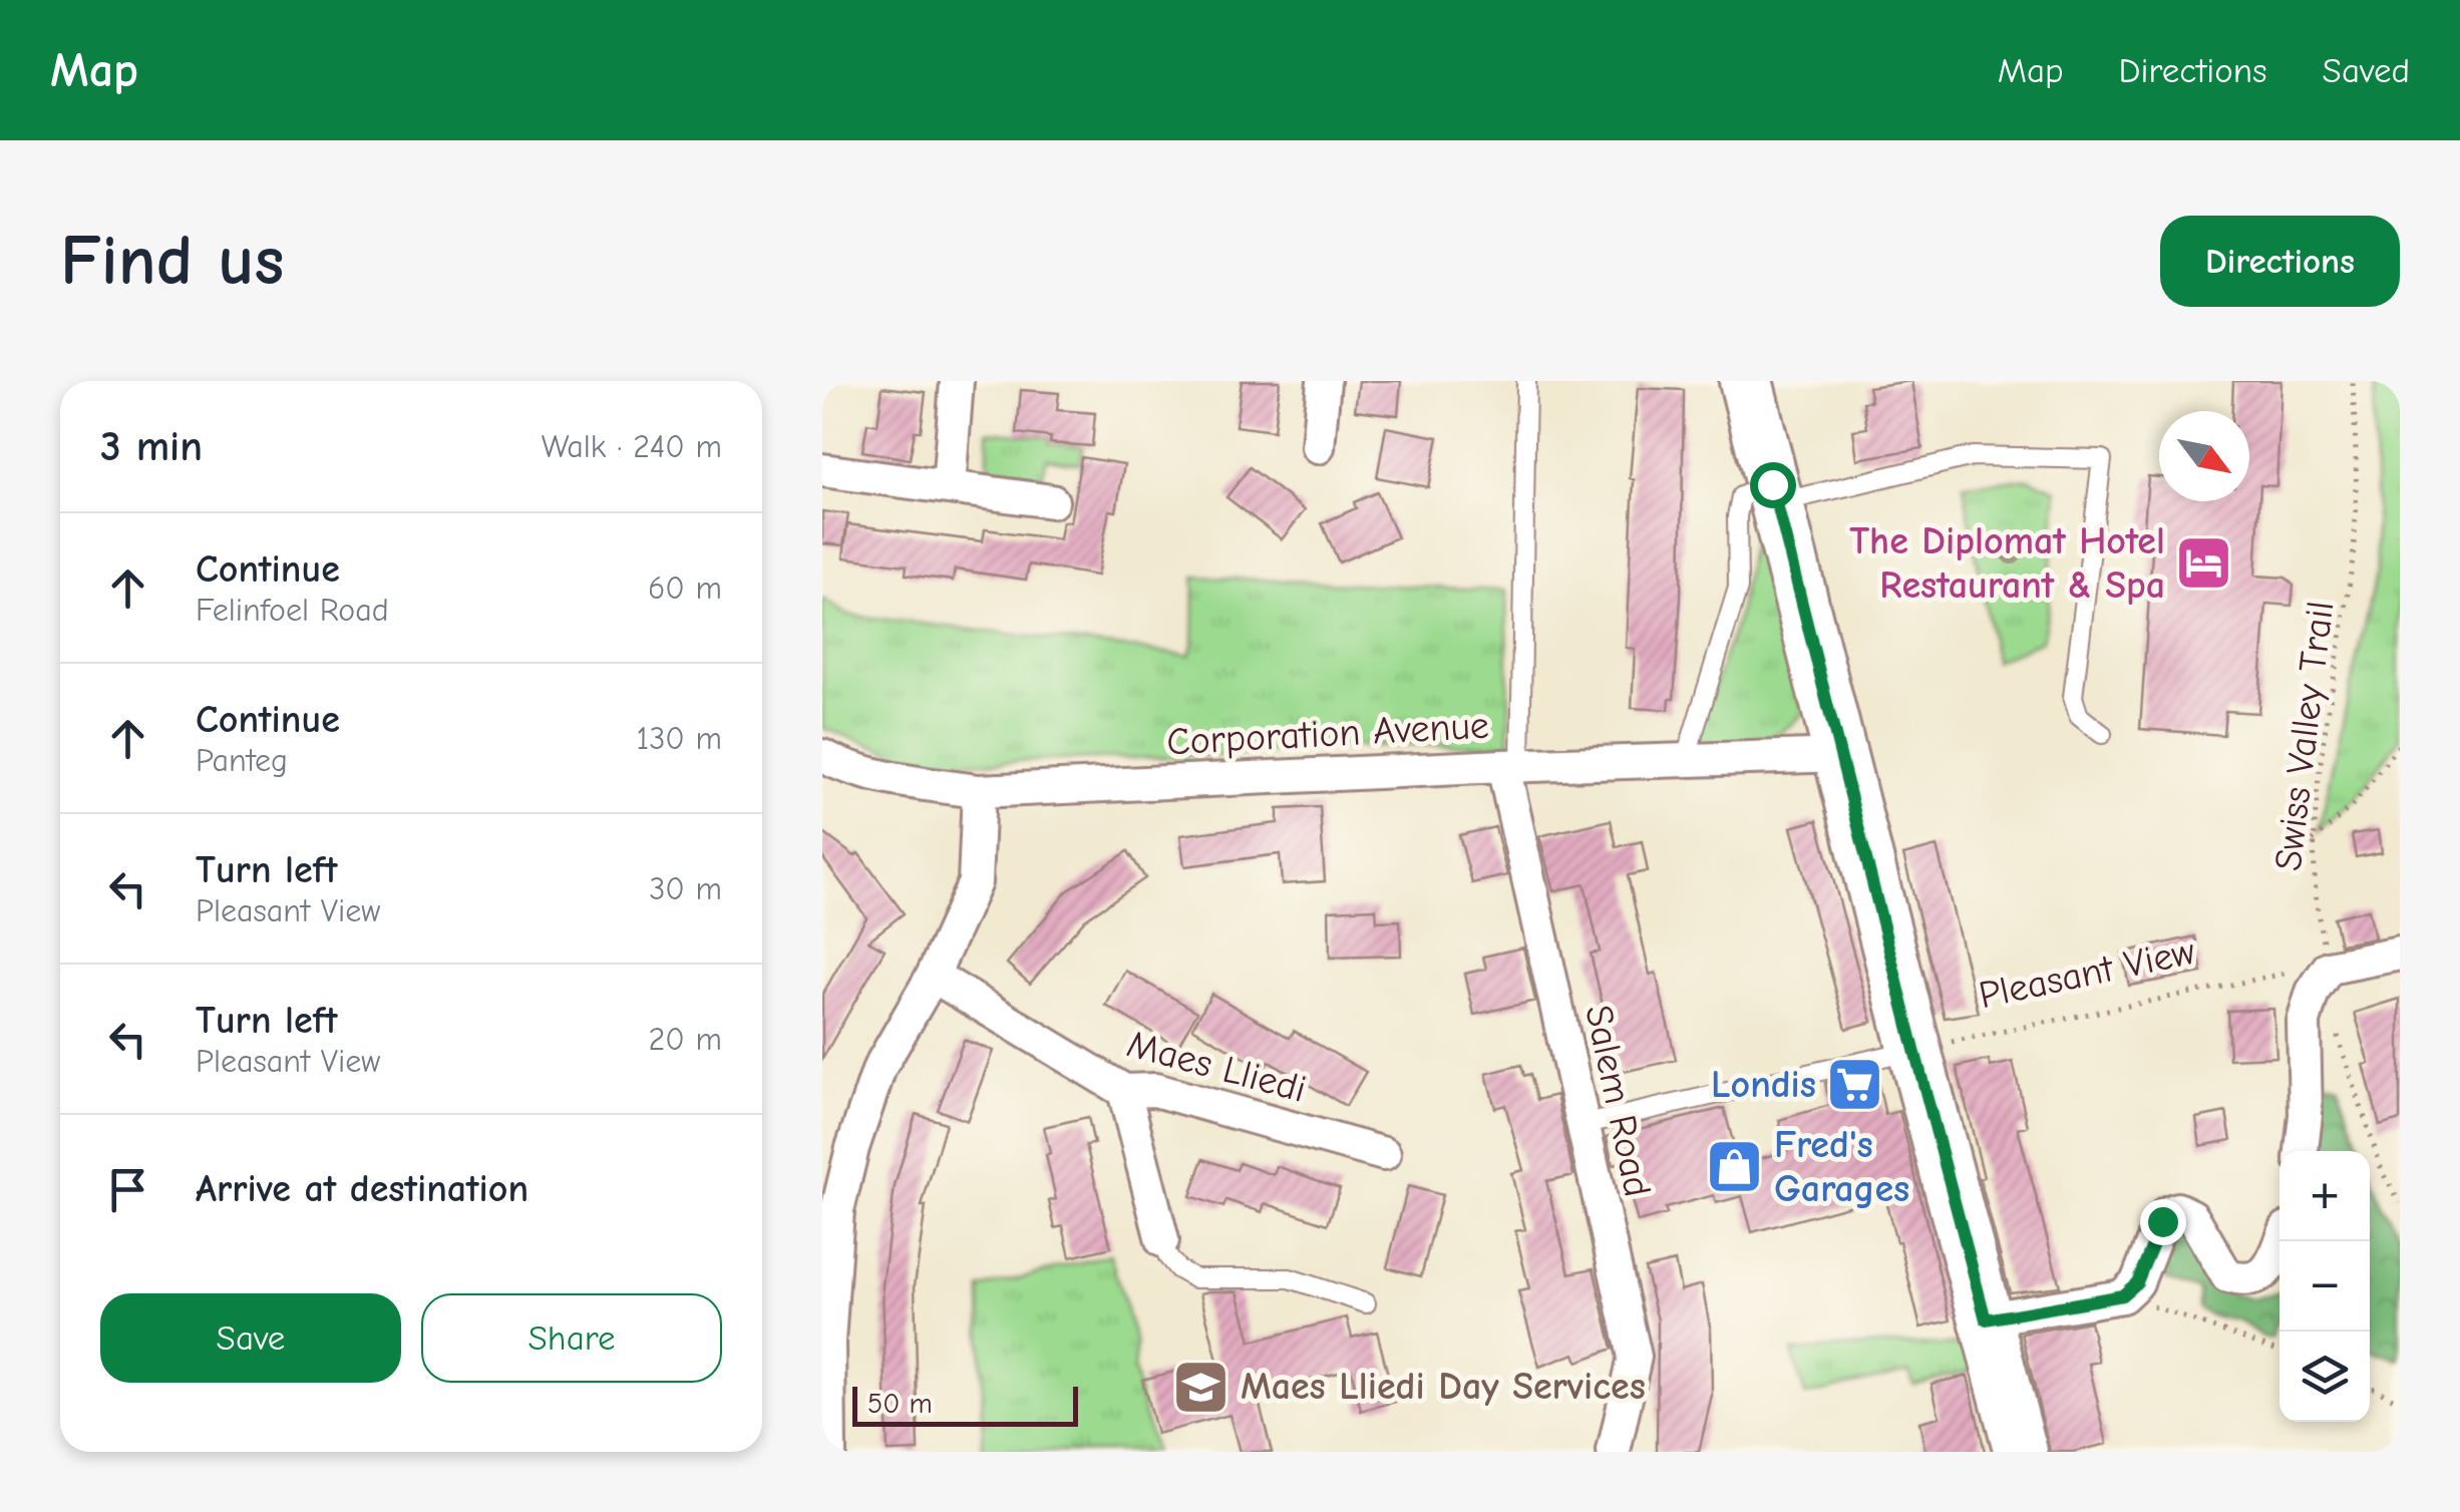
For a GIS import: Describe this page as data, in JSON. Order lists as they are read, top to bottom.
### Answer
{
  "streets": {
    "street": ["Corporation Avenue", "Maes Lliedi", "Salem Road"],
    "path": ["Swiss Valley Trail", "Pleasant View"]
  },
  "crossings": [
    ["Corporation Avenue", "Salem Road"]
  ],
  "places": {
    "hotel": ["The Diplomat Hotel Restaurant & Spa"],
    "supermarket": ["Londis"],
    "shop": ["Fred's Garages"],
    "school or university": ["Maes Lliedi Day Services"]
  },
  "scale_bar": "50 m",
  "north": "bottom right",
  "page": {
    "header": "Map",
    "nav": ["Map", "Directions", "Saved"],
    "buttons": [
      "Directions",
      ["Save", "Share"]
    ],
    "title": "Find us",
    "heading": ["3 min", "Walk · 240 m"],
    "list": [
      ["Continue", "Felinfoel Road", "60 m"],
      ["Continue", "Panteg", "130 m"],
      ["Turn left", "Pleasant View", "30 m"],
      ["Turn left", "Pleasant View", "20 m"],
      "Arrive at destination"
    ],
    "map_buttons": ["+", "−"],
    "scale": "50 m"
  }
}
